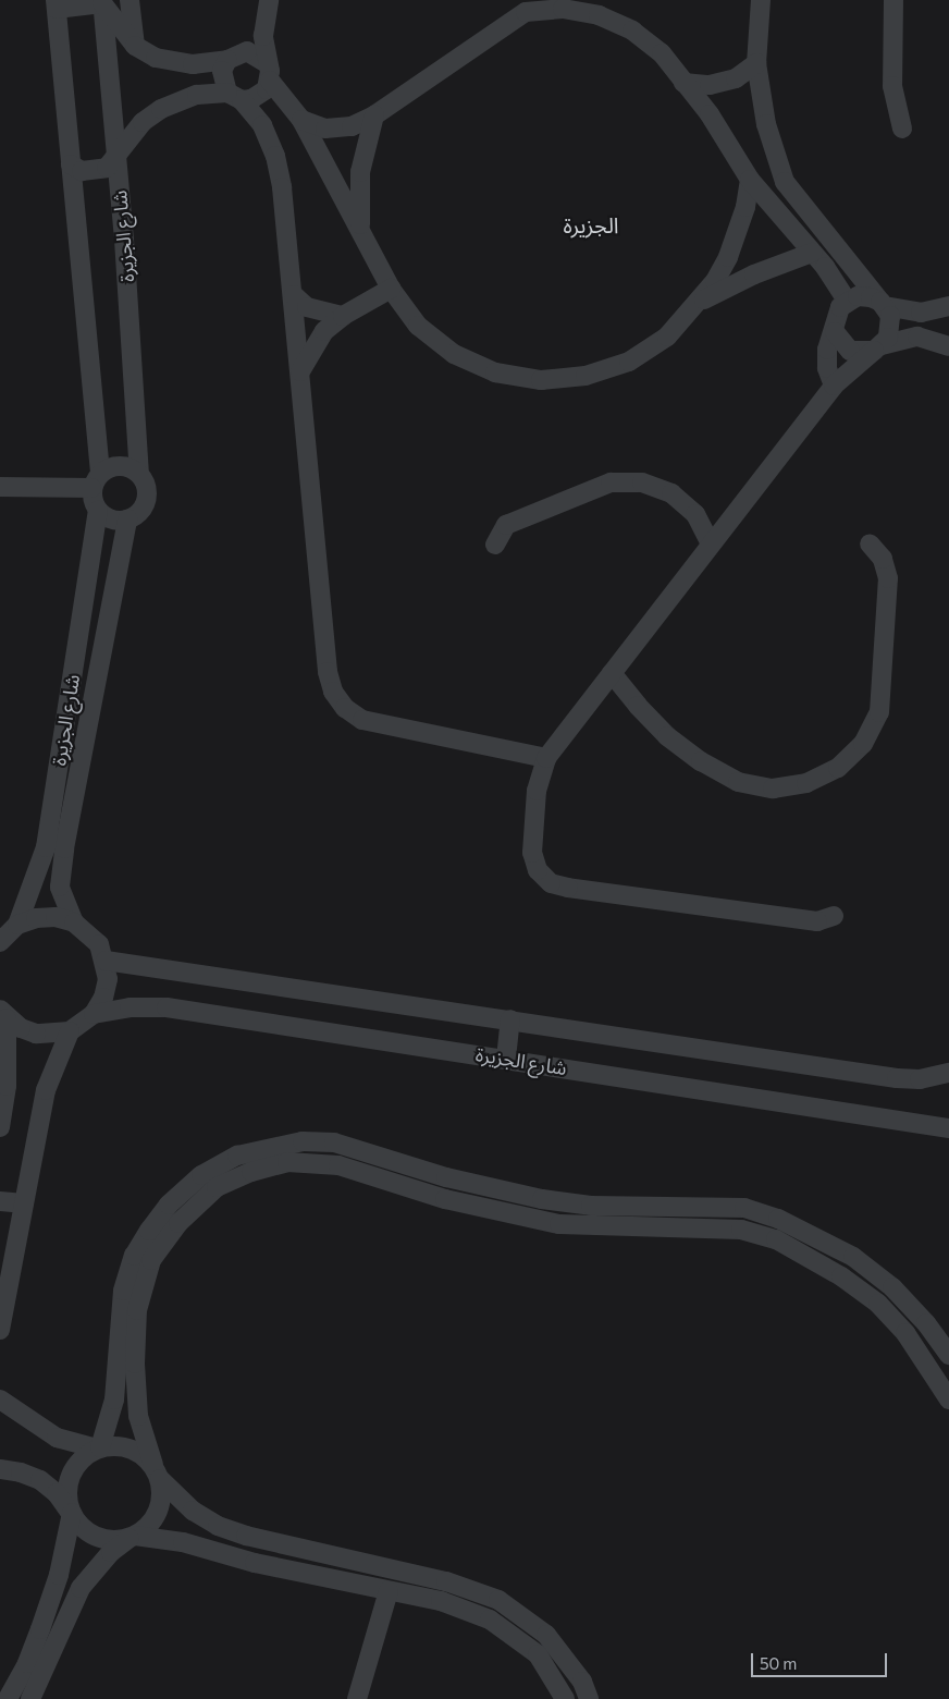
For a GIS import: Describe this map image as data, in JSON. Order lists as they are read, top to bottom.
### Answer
{
  "streets": {
    "street": ["شارع الجزيرة"]
  },
  "districts": ["الجزيرة"],
  "scale_bar": "50 m"
}
